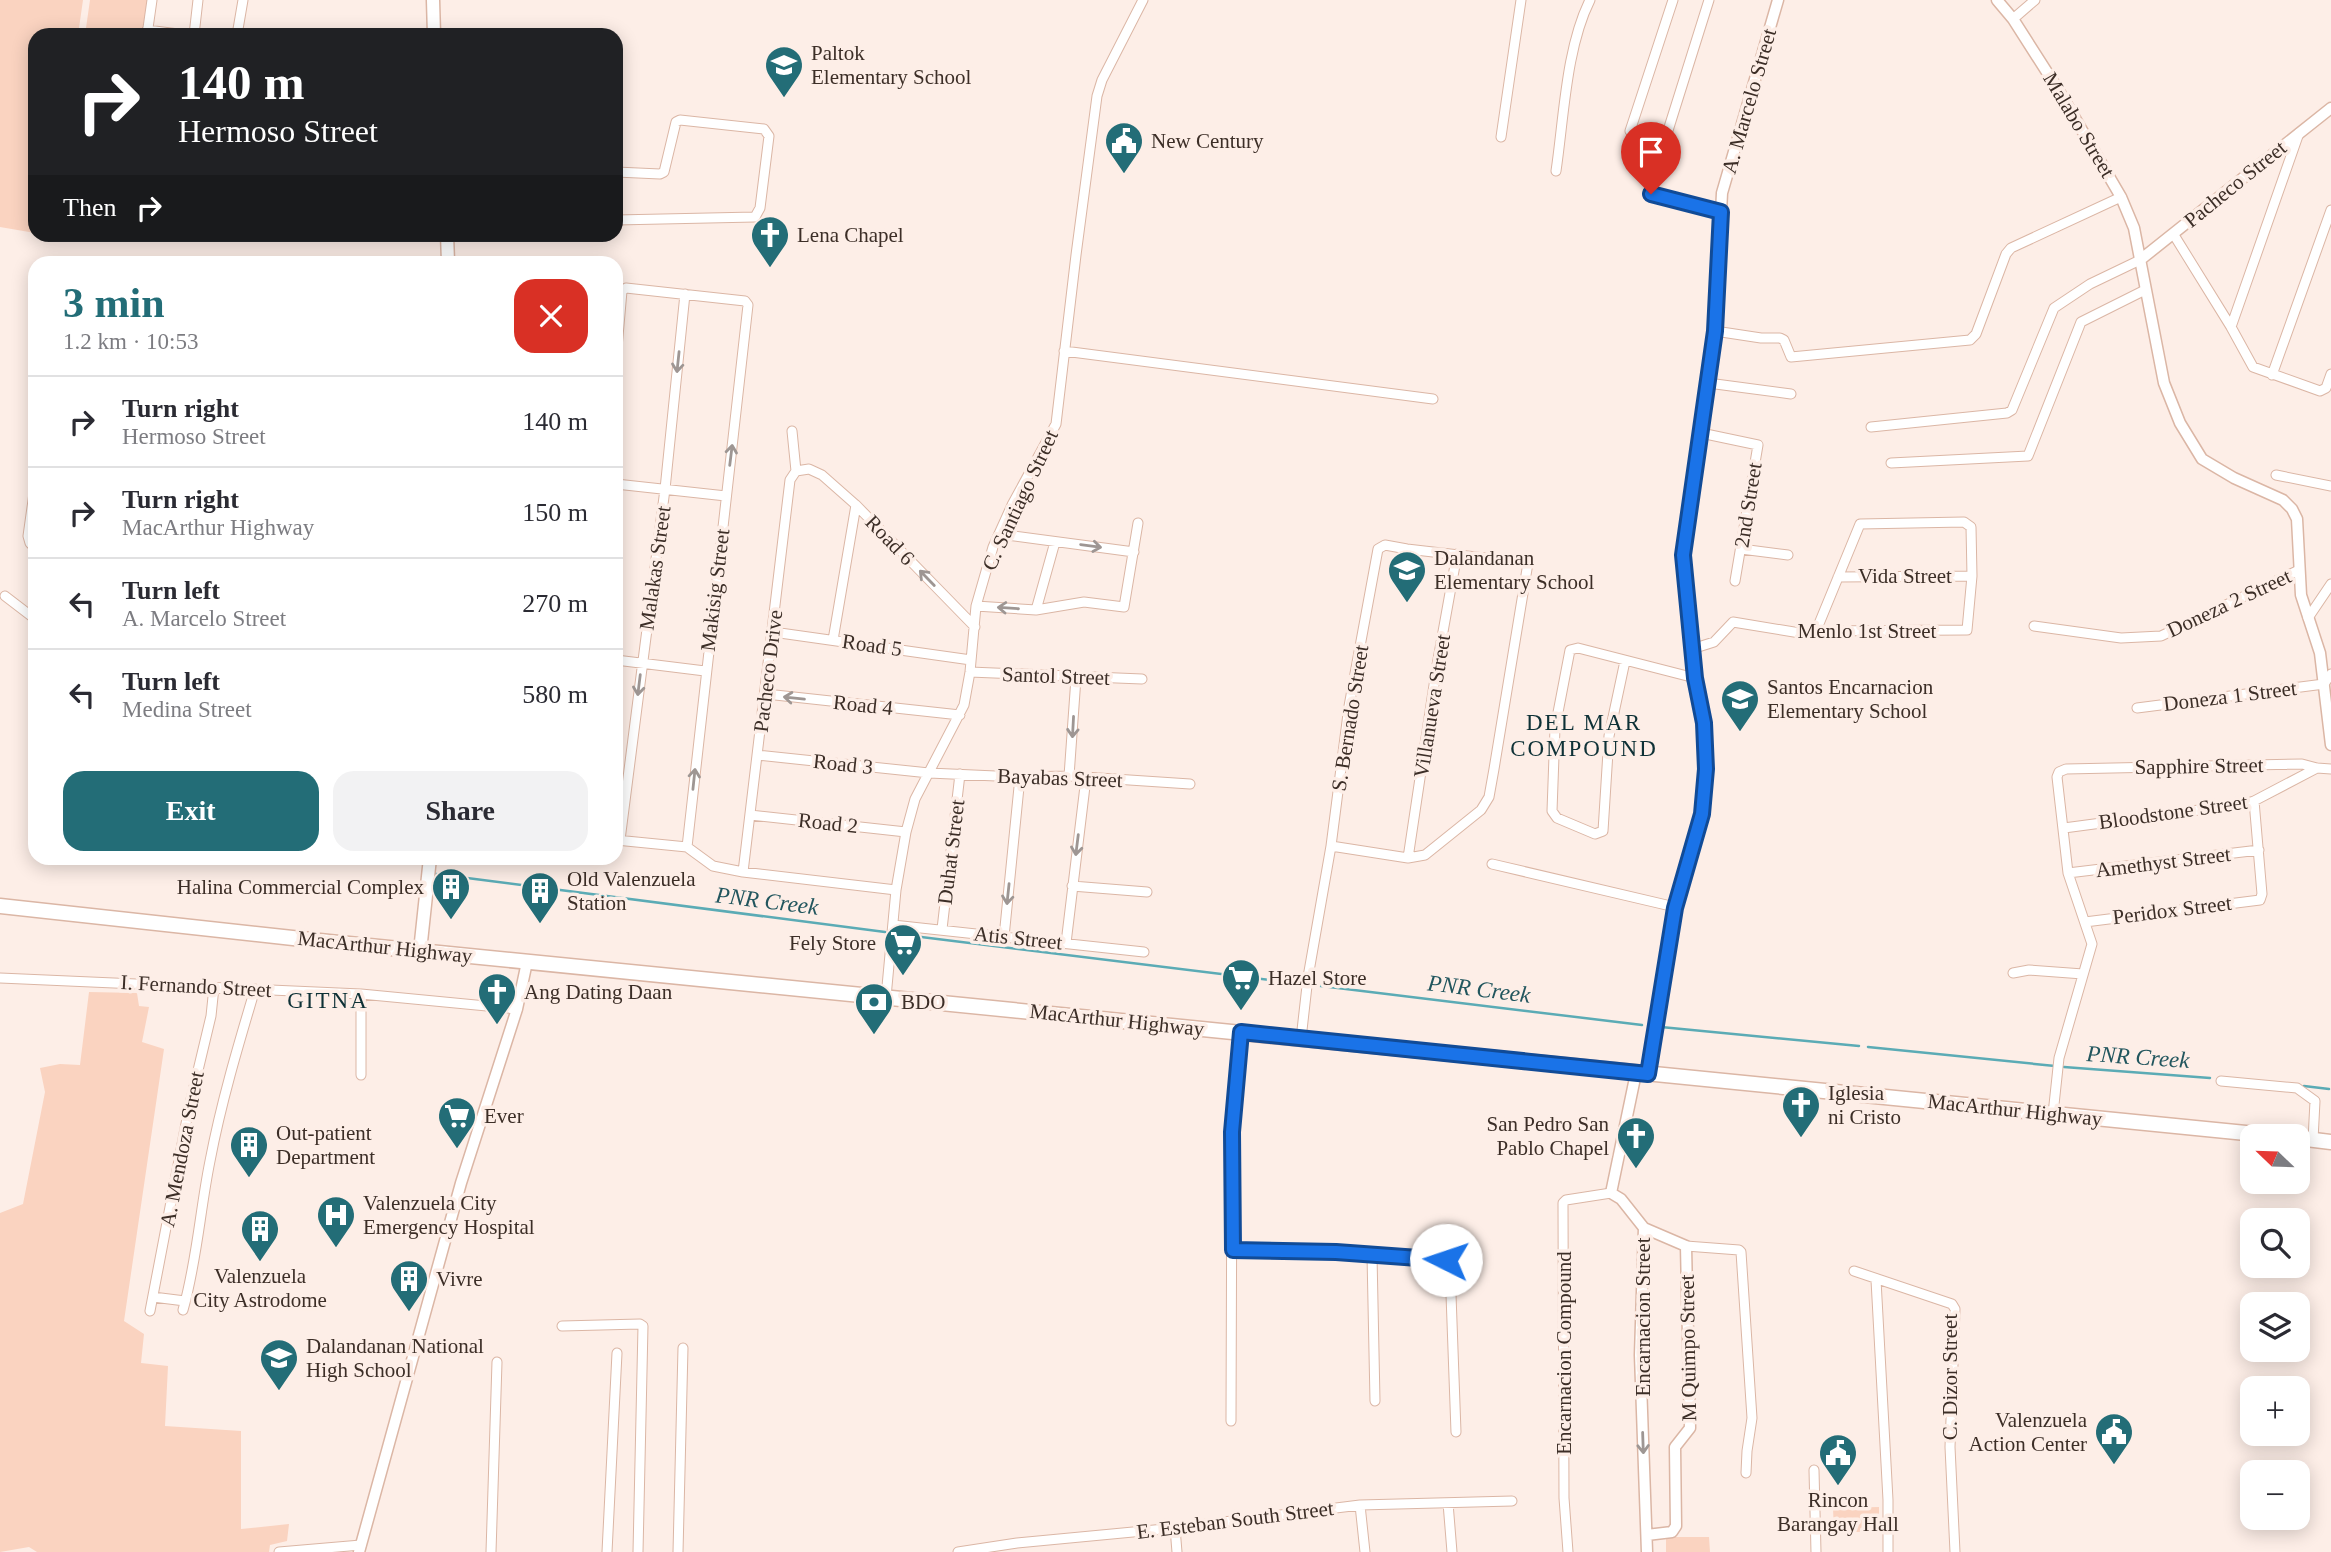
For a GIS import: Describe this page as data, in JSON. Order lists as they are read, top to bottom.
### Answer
{
  "streets": {
    "highway": ["MacArthur Highway"],
    "street": [
      "A. Marcelo Street",
      "Malabo Street",
      "Pacheco Street",
      "C. Santiago Street",
      "2nd Street",
      "Road 6",
      "Malakas Street",
      "Vida Street",
      "Makisig Street",
      "Doneza 2 Street",
      "Menlo 1st Street",
      "Road 5",
      "Pacheco Drive",
      "Santol Street",
      "Doneza 1 Street",
      "Road 4",
      "Villanueva Street",
      "S. Bernado Street",
      "Road 3",
      "Sapphire Street",
      "Bayabas Street",
      "Bloodstone Street",
      "Road 2",
      "Duhat Street",
      "Amethyst Street",
      "Peridox Street",
      "Atis Street",
      "I. Fernando Street",
      "A. Mendoza Street",
      "Encarnacion Street",
      "M Quimpo Street",
      "Encarnacion Compound",
      "C. Dizor Street",
      "E. Esteban South Street"
    ]
  },
  "crossings": [
    ["A. Marcelo Street", "2nd Street"],
    ["A. Marcelo Street", "Menlo 1st Street"],
    ["A. Marcelo Street", "MacArthur Highway"],
    ["Malabo Street", "Pacheco Street"],
    ["Malabo Street", "Doneza 2 Street"],
    ["C. Santiago Street", "Road 6"],
    ["C. Santiago Street", "Road 5"],
    ["C. Santiago Street", "Santol Street"],
    ["C. Santiago Street", "Road 4"],
    ["C. Santiago Street", "Road 3"],
    ["C. Santiago Street", "Bayabas Street"],
    ["C. Santiago Street", "Road 2"],
    ["C. Santiago Street", "Atis Street"],
    ["C. Santiago Street", "MacArthur Highway"],
    ["Road 6", "Pacheco Drive"],
    ["Malakas Street", "Makisig Street"],
    ["Vida Street", "Menlo 1st Street"],
    ["Road 5", "Pacheco Drive"],
    ["Pacheco Drive", "Road 4"],
    ["Pacheco Drive", "Road 3"],
    ["Pacheco Drive", "Road 2"],
    ["Villanueva Street", "S. Bernado Street"],
    ["S. Bernado Street", "MacArthur Highway"],
    ["Road 3", "Bayabas Street"],
    ["Sapphire Street", "Bloodstone Street"],
    ["Bayabas Street", "Duhat Street"],
    ["Duhat Street", "Atis Street"],
    ["Amethyst Street", "Peridox Street"],
    ["I. Fernando Street", "A. Mendoza Street"],
    ["Encarnacion Street", "M Quimpo Street"],
    ["Encarnacion Street", "Encarnacion Compound"]
  ],
  "one_way": [
    "Road 6",
    "Malakas Street",
    "Makisig Street",
    "Road 4",
    "Encarnacion Street"
  ],
  "districts": ["DEL MAR COMPOUND", "GITNA"],
  "water": ["PNR Creek"],
  "places": {
    "school or university": [
      "Paltok Elementary School",
      "Dalandanan Elementary School",
      "Santos Encarnacion Elementary School",
      "Dalandanan National High School"
    ],
    "public building": ["New Century", "Valenzuela Action Center", "Rincon Barangay Hall"],
    "church": [
      "Lena Chapel",
      "Ang Dating Daan",
      "Iglesia ni Cristo",
      "San Pedro San Pablo Chapel"
    ],
    "building": [
      "Halina Commercial Complex",
      "Old Valenzuela Station",
      "Out-patient Department",
      "Valenzuela City Astrodome",
      "Vivre"
    ],
    "supermarket": ["Fely Store", "Hazel Store", "Ever"],
    "bank": ["BDO"],
    "hospital": ["Valenzuela City Emergency Hospital"]
  },
  "north": "top left",
  "page": {
    "turn": ["140 m", "Hermoso Street"],
    "then": "Then",
    "heading": ["3 min", "1.2 km · 10:53"],
    "list": [
      {
        "name": "Turn right",
        "note": "Hermoso Street",
        "value": "140 m"
      },
      {
        "name": "Turn right",
        "note": "MacArthur Highway",
        "value": "150 m"
      },
      {
        "name": "Turn left",
        "note": "A. Marcelo Street",
        "value": "270 m"
      },
      {
        "name": "Turn left",
        "note": "Medina Street",
        "value": "580 m"
      }
    ],
    "buttons": ["Exit", "Share"],
    "map_buttons": ["+", "−"]
  }
}
